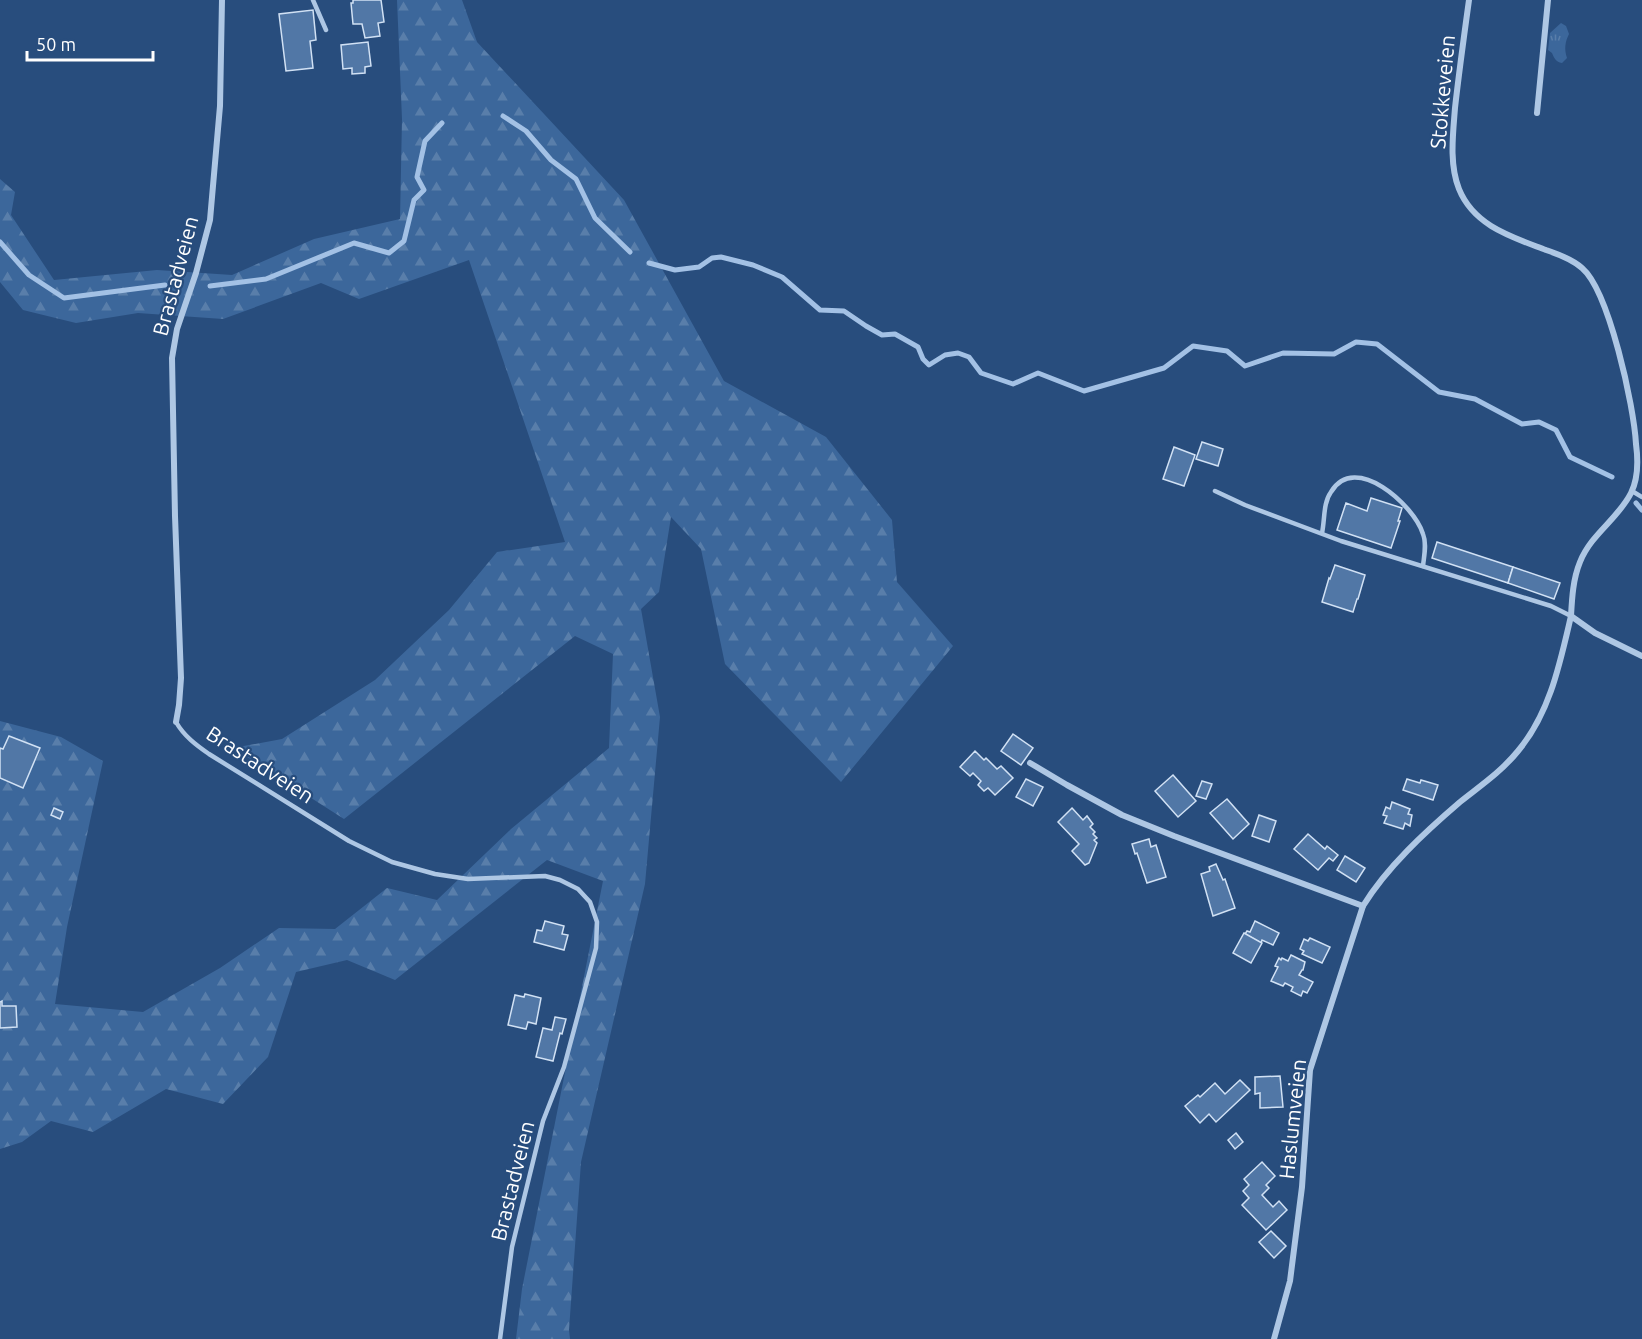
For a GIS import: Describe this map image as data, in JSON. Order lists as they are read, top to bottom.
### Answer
{
  "streets": {
    "street": ["Stokkeveien", "Brastadveien", "Haslumveien"]
  },
  "crossings": [
    ["Stokkeveien", "Haslumveien"]
  ],
  "scale_bar": "50 m"
}
